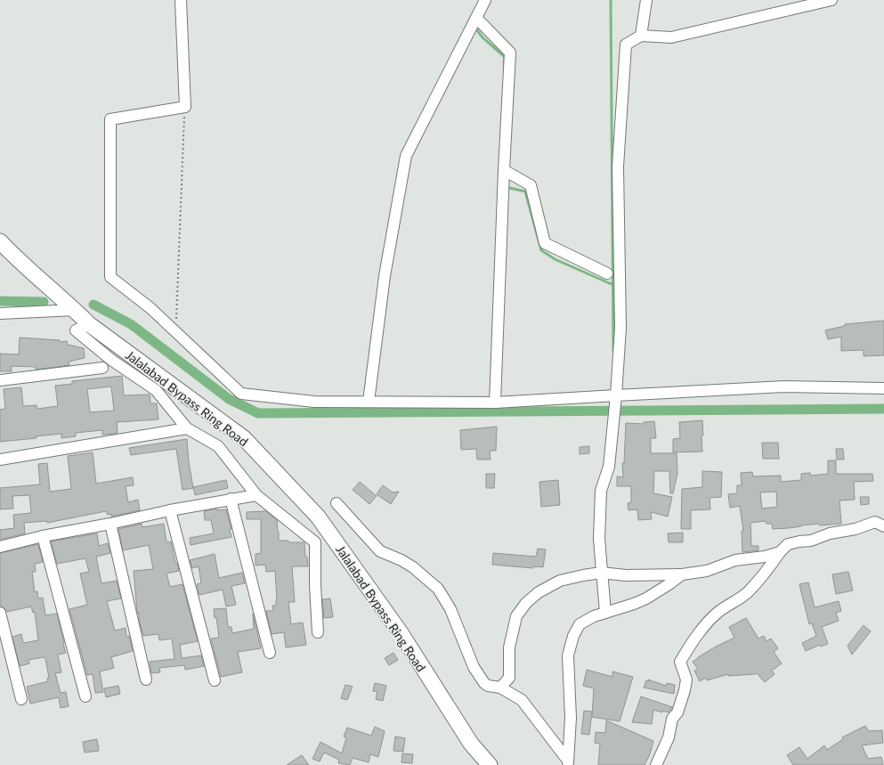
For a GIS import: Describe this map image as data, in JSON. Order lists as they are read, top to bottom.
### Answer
{
  "streets": {
    "highway": ["Jalalabad Bypass Ring Road"]
  }
}
